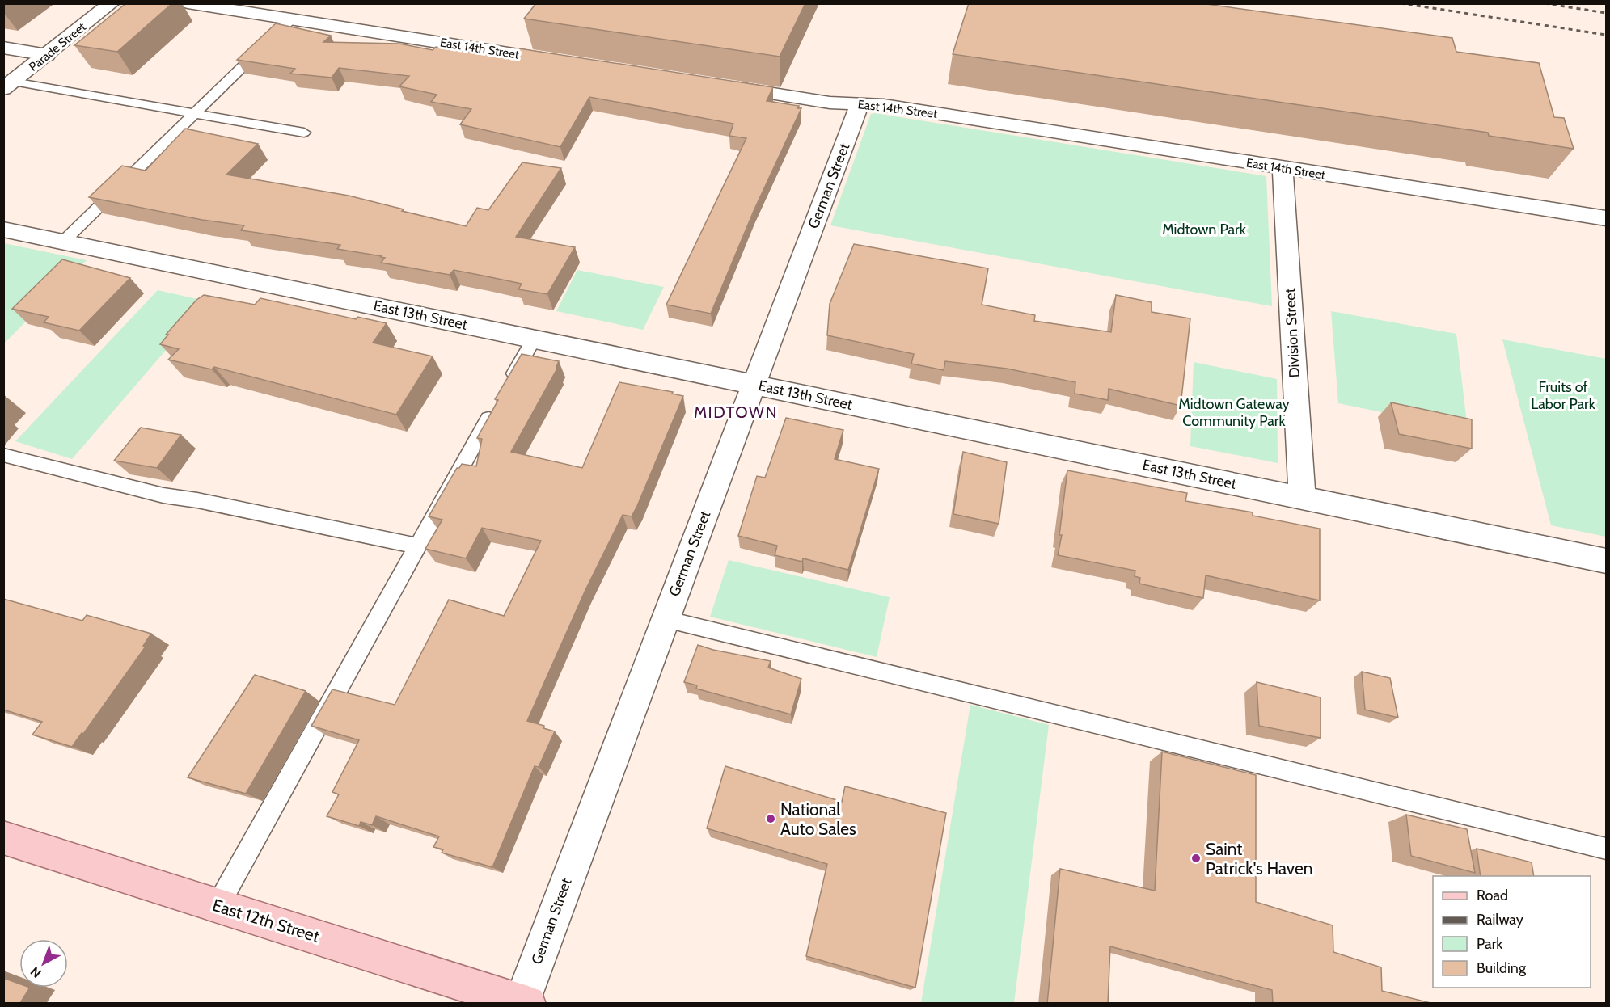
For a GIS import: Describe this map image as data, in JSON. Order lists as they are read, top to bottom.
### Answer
{
  "streets": {
    "main road": ["East 12th Street"],
    "street": [
      "Parade Street",
      "East 14th Street",
      "German Street",
      "East 13th Street",
      "Division Street"
    ]
  },
  "crossings": [
    ["East 14th Street", "German Street"],
    ["East 14th Street", "Division Street"],
    ["German Street", "East 13th Street"],
    ["German Street", "East 12th Street"],
    ["East 13th Street", "Division Street"]
  ],
  "districts": ["MIDTOWN"],
  "parks": ["Midtown Park", "Fruits of Labor Park", "Midtown Gateway Community Park"],
  "places": ["National Auto Sales", "Saint Patrick's Haven"],
  "legend": [
    "Road",
    "Railway",
    "Park",
    "Building"
  ],
  "north": "bottom left"
}
